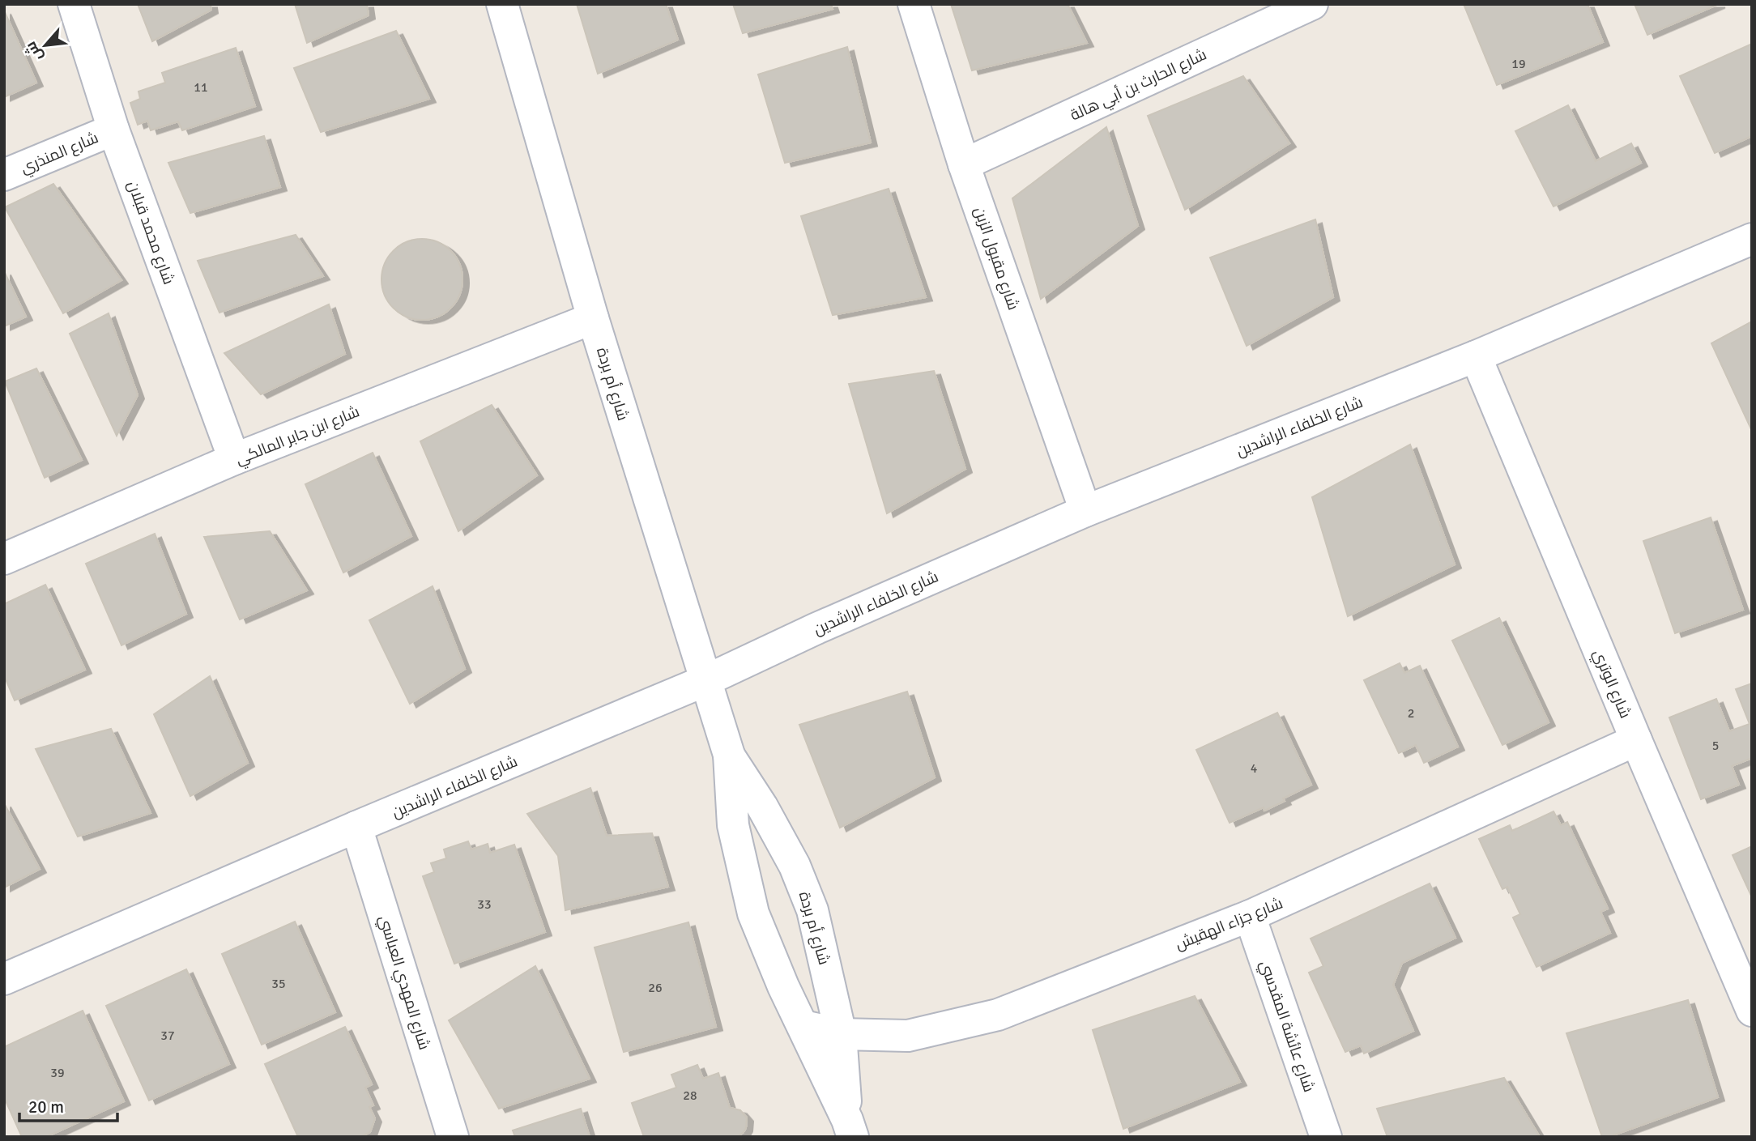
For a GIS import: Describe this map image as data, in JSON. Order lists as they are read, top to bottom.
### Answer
{
  "streets": {
    "street": [
      "شارع الحارث بن أبي هالة",
      "شارع المنذري",
      "شارع محمد قبلان",
      "شارع مقبول الزبن",
      "شارع أم بردة",
      "شارع الخلفاء الراشدين",
      "شارع ابن جابر المالكي",
      "شارع الوتري",
      "شارع جزاء الهقيش",
      "شارع المهدي العباسي",
      "شارع عائشة المقدسي"
    ]
  },
  "crossings": [
    ["شارع الحارث بن أبي هالة", "شارع مقبول الزبن"],
    ["شارع المنذري", "شارع محمد قبلان"],
    ["شارع محمد قبلان", "شارع ابن جابر المالكي"],
    ["شارع مقبول الزبن", "شارع الخلفاء الراشدين"],
    ["شارع أم بردة", "شارع الخلفاء الراشدين"],
    ["شارع أم بردة", "شارع ابن جابر المالكي"],
    ["شارع أم بردة", "شارع جزاء الهقيش"],
    ["شارع الخلفاء الراشدين", "شارع الوتري"],
    ["شارع الخلفاء الراشدين", "شارع المهدي العباسي"],
    ["شارع الوتري", "شارع جزاء الهقيش"],
    ["شارع جزاء الهقيش", "شارع عائشة المقدسي"]
  ],
  "house_numbers": [
    "19",
    "11",
    "2",
    "5",
    "4",
    "33",
    "35",
    "26",
    "37",
    "39",
    "28"
  ],
  "scale_bar": "20 m",
  "north": "bottom left"
}
